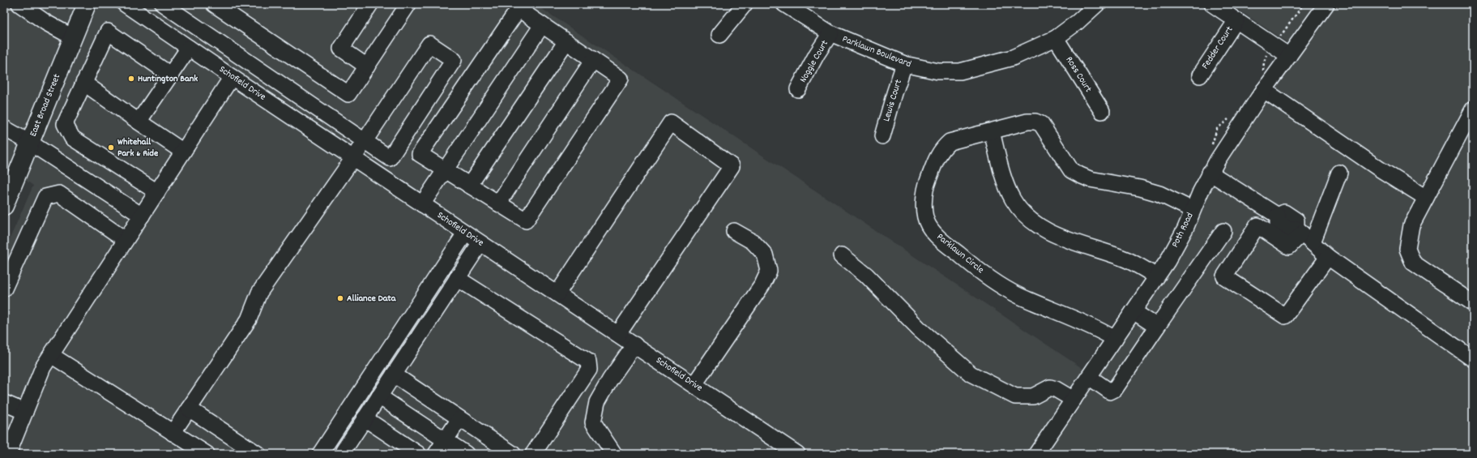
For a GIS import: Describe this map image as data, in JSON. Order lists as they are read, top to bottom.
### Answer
{
  "streets": {
    "main road": ["East Broad Street"],
    "street": [
      "Fedder Court",
      "Parklawn Boulevard",
      "Noggle Court",
      "Ross Court",
      "Schofield Drive",
      "Lewis Court",
      "Poth Road",
      "Parklawn Circle"
    ]
  },
  "crossings": [
    ["Parklawn Boulevard", "Noggle Court"],
    ["Parklawn Boulevard", "Ross Court"],
    ["Parklawn Boulevard", "Lewis Court"],
    ["Poth Road", "Parklawn Circle"]
  ],
  "places": ["Huntington Bank", "Whitehall Park & Ride", "Alliance Data"]
}
